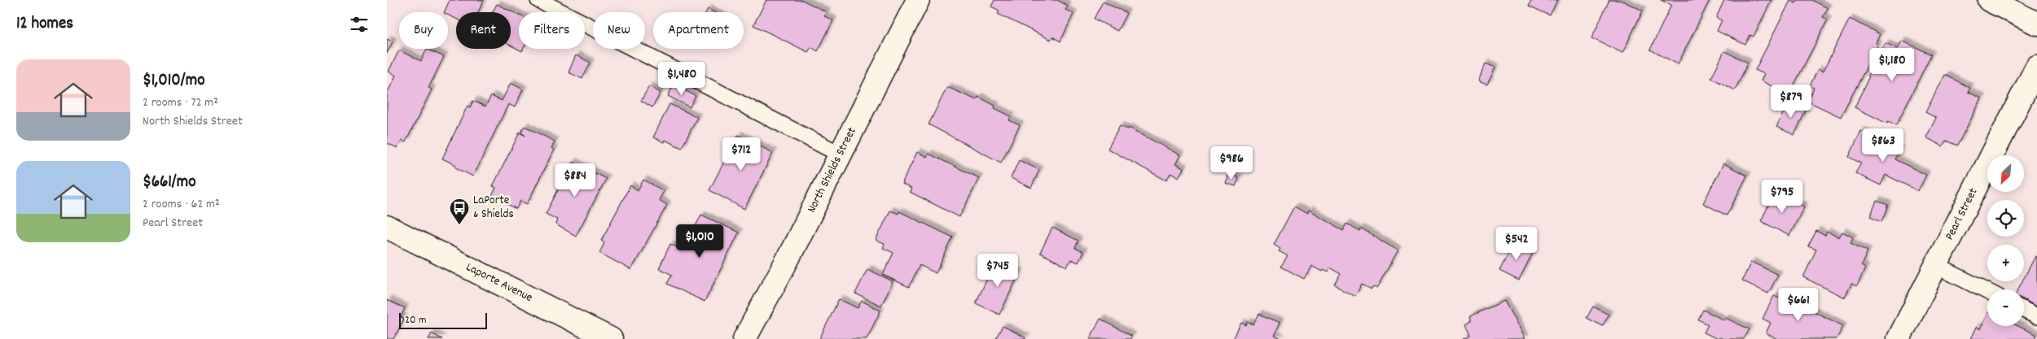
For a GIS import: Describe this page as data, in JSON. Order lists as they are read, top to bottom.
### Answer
{
  "streets": {
    "street": ["North Shields Street", "Pearl Street", "Laporte Avenue"]
  },
  "places": {
    "bus stop": ["LaPorte & Shields"]
  },
  "scale_bar": "20 m",
  "north": "bottom left",
  "page": {
    "heading": "12 homes",
    "chip": [
      "Buy",
      "Rent",
      "Filters",
      "New",
      "Apartment"
    ],
    "price": [
      "$1,180",
      "$1,480",
      "$879",
      "$863",
      "$712",
      "$986",
      "$884",
      "$795",
      "$1,010",
      "$542",
      "$745",
      "$661"
    ],
    "list": [
      {
        "name": "$1,010/mo",
        "note": "2 rooms · 72 m² · North Shields Street"
      },
      {
        "name": "$661/mo",
        "note": "2 rooms · 62 m² · Pearl Street"
      }
    ],
    "map_buttons": ["+", "−"],
    "scale": "20 m"
  }
}
